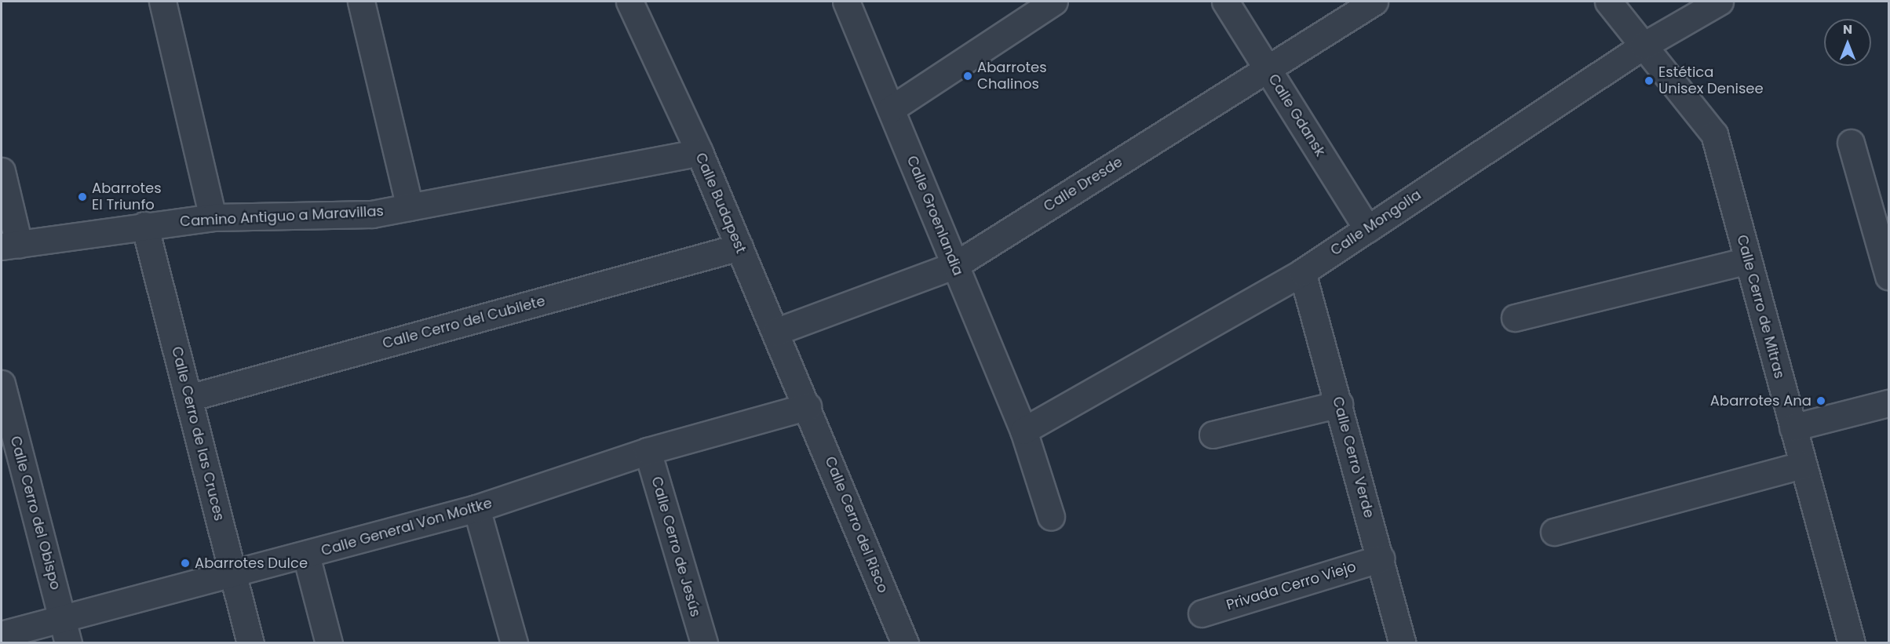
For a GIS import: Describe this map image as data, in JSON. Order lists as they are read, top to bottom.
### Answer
{
  "streets": {
    "street": [
      "Calle Gdansk",
      "Calle Dresde",
      "Calle Budapest",
      "Calle Groenlandia",
      "Camino Antiguo a Maravillas",
      "Calle Mongolia",
      "Calle Cerro de Mitras",
      "Calle Cerro del Cubilete",
      "Calle Cerro de las Cruces",
      "Calle Cerro Verde",
      "Calle Cerro del Obispo",
      "Calle Cerro del Risco",
      "Calle General Von Moltke",
      "Calle Cerro de Jesús",
      "Privada Cerro Viejo"
    ]
  },
  "crossings": [
    ["Calle Gdansk", "Calle Dresde"],
    ["Calle Gdansk", "Calle Mongolia"],
    ["Calle Dresde", "Calle Budapest"],
    ["Calle Dresde", "Calle Groenlandia"],
    ["Calle Budapest", "Camino Antiguo a Maravillas"],
    ["Calle Budapest", "Calle Cerro del Cubilete"],
    ["Calle Budapest", "Calle Cerro del Risco"],
    ["Calle Budapest", "Calle General Von Moltke"],
    ["Calle Groenlandia", "Calle Mongolia"],
    ["Camino Antiguo a Maravillas", "Calle Cerro de las Cruces"],
    ["Calle Mongolia", "Calle Cerro de Mitras"],
    ["Calle Mongolia", "Calle Cerro Verde"],
    ["Calle Cerro del Cubilete", "Calle Cerro de las Cruces"],
    ["Calle Cerro de las Cruces", "Calle General Von Moltke"],
    ["Calle Cerro Verde", "Privada Cerro Viejo"],
    ["Calle Cerro del Obispo", "Calle General Von Moltke"],
    ["Calle Cerro del Risco", "Calle General Von Moltke"],
    ["Calle General Von Moltke", "Calle Cerro de Jesús"]
  ],
  "places": [
    "Abarrotes Chalinos",
    "Estética Unisex Denisee",
    "Abarrotes El Triunfo",
    "Abarrotes Ana",
    "Abarrotes Dulce"
  ],
  "north": "top"
}
